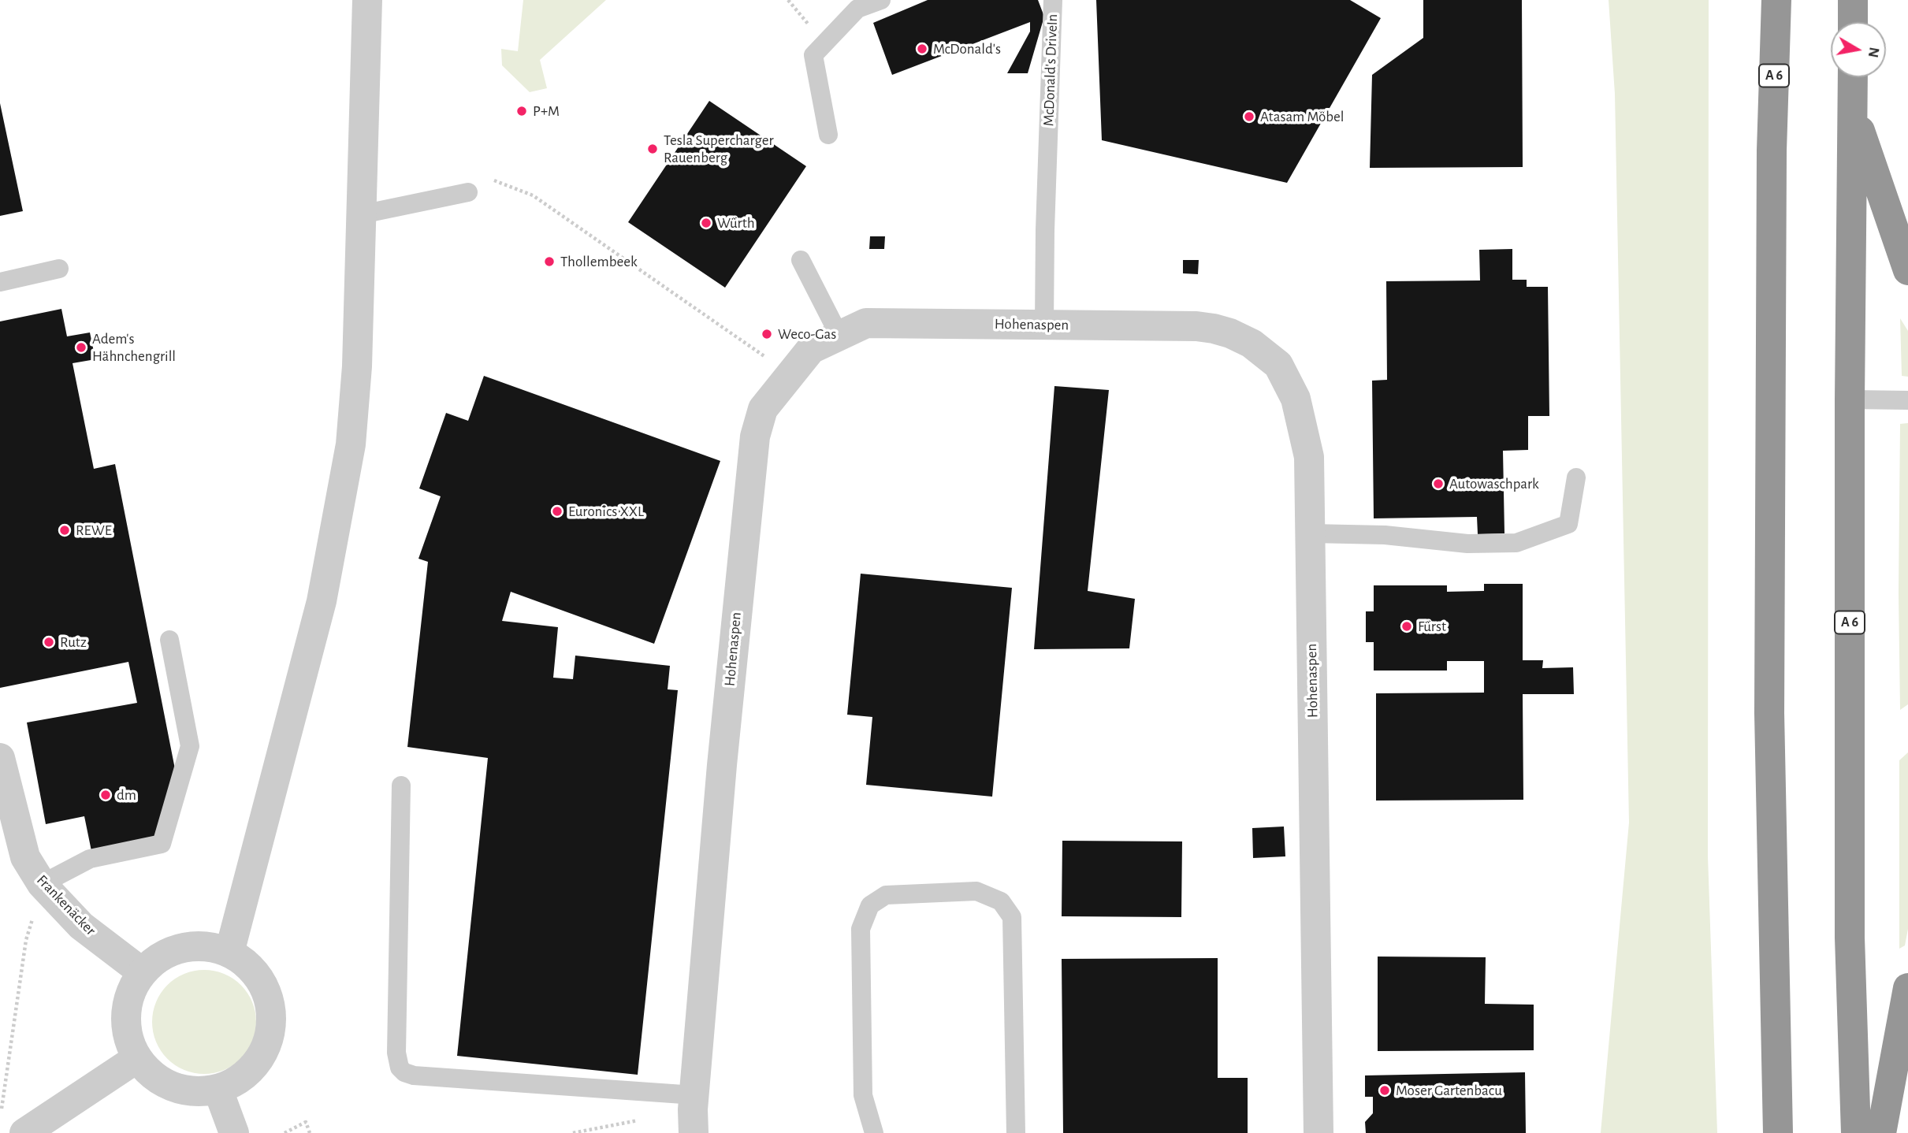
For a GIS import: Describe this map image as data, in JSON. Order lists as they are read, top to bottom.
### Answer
{
  "streets": {
    "highway": ["A 6"],
    "street": ["Hohenaspen", "Frankenäcker"],
    "lane": ["McDonald's DriveIn"]
  },
  "crossings": [
    ["McDonald's DriveIn", "Hohenaspen"]
  ],
  "places": [
    "McDonald's",
    "P+M",
    "Atasam Möbel",
    "Tesla Supercharger Rauenberg",
    "Würth",
    "Thollembeek",
    "Weco-Gas",
    "Adem's Hähnchengrill",
    "Autowaschpark",
    "Euronics XXL",
    "REWE",
    "Fürst",
    "Rutz",
    "dm",
    "Moser Gartenbacu"
  ],
  "north": "right"
}
